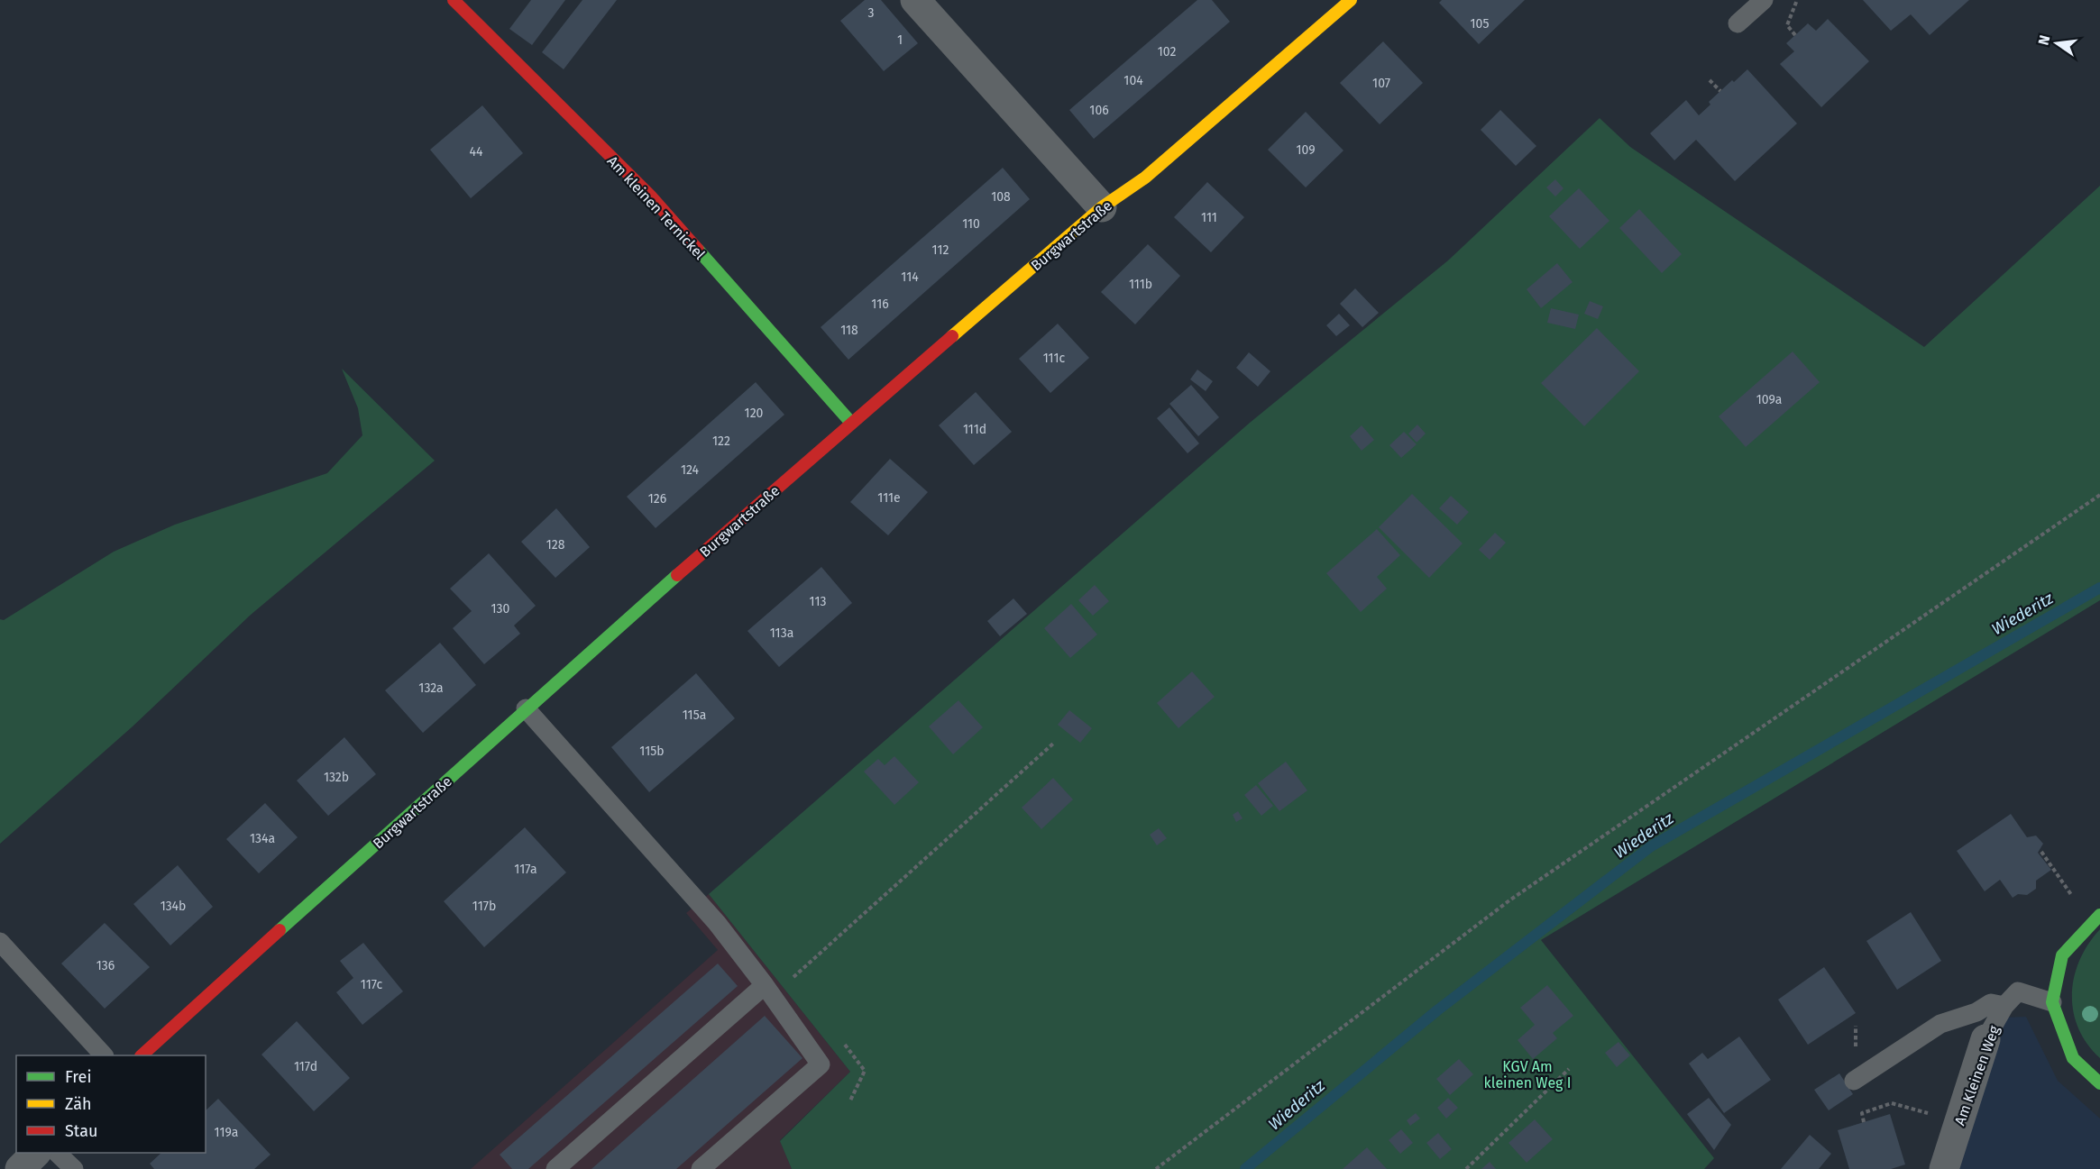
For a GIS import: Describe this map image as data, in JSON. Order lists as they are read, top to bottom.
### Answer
{
  "streets": {
    "street": ["Am kleinen Ternickel", "Burgwartstraße", "Am Kleinen Weg"]
  },
  "crossings": [
    ["Am kleinen Ternickel", "Burgwartstraße"]
  ],
  "water": ["Wiederitz"],
  "parks": ["KGV Am kleinen Weg I"],
  "house_numbers": [
    "3",
    "105",
    "1",
    "102",
    "104",
    "107",
    "106",
    "109",
    "44",
    "108",
    "111",
    "110",
    "112",
    "114",
    "111b",
    "116",
    "118",
    "111c",
    "109a",
    "120",
    "111d",
    "122",
    "124",
    "111e",
    "126",
    "128",
    "113",
    "130",
    "113a",
    "132a",
    "115a",
    "115b",
    "132b",
    "134a",
    "117a",
    "134b",
    "117b",
    "136",
    "117c",
    "117d",
    "119a"
  ],
  "legend": ["Frei", "Zäh", "Stau"],
  "north": "left"
}
